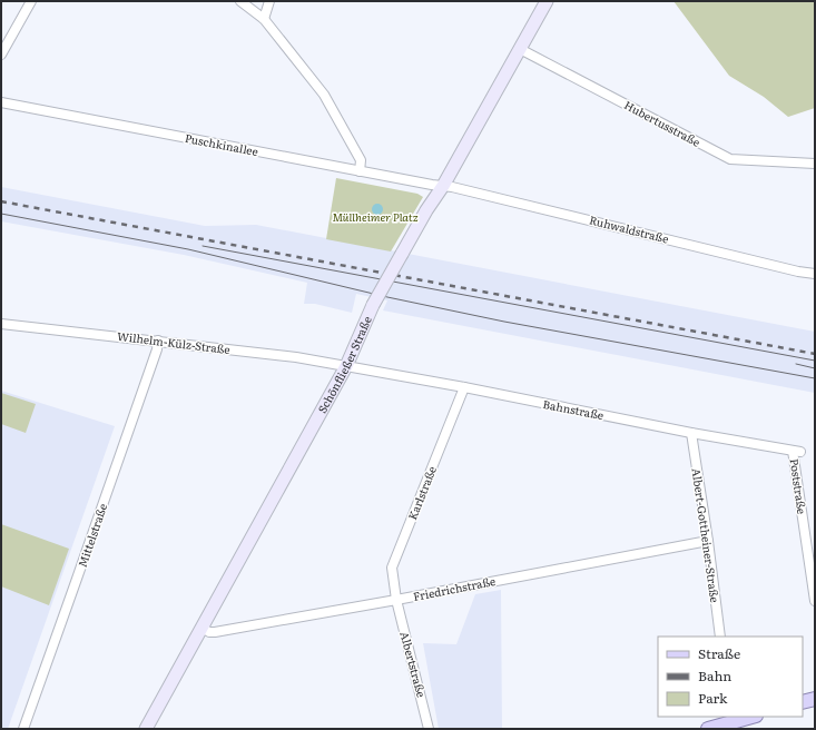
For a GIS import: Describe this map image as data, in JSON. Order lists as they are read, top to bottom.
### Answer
{
  "streets": {
    "main road": ["Schönfließer Straße"],
    "street": [
      "Hubertusstraße",
      "Puschkinallee",
      "Ruhwaldstraße",
      "Wilhelm-Külz-Straße",
      "Bahnstraße",
      "Poststraße",
      "Karlstraße",
      "Mittelstraße",
      "Albert-Gottheiner-Straße",
      "Friedrichstraße",
      "Albertstraße"
    ]
  },
  "crossings": [
    ["Hubertusstraße", "Schönfließer Straße"],
    ["Puschkinallee", "Ruhwaldstraße"],
    ["Puschkinallee", "Schönfließer Straße"],
    ["Ruhwaldstraße", "Schönfließer Straße"],
    ["Wilhelm-Külz-Straße", "Schönfließer Straße"],
    ["Wilhelm-Külz-Straße", "Bahnstraße"],
    ["Wilhelm-Külz-Straße", "Mittelstraße"],
    ["Schönfließer Straße", "Bahnstraße"],
    ["Schönfließer Straße", "Friedrichstraße"],
    ["Bahnstraße", "Poststraße"],
    ["Bahnstraße", "Karlstraße"],
    ["Bahnstraße", "Albert-Gottheiner-Straße"],
    ["Karlstraße", "Friedrichstraße"],
    ["Karlstraße", "Albertstraße"],
    ["Albert-Gottheiner-Straße", "Friedrichstraße"],
    ["Friedrichstraße", "Albertstraße"]
  ],
  "parks": ["Müllheimer Platz"],
  "legend": ["Straße", "Bahn", "Park"]
}
